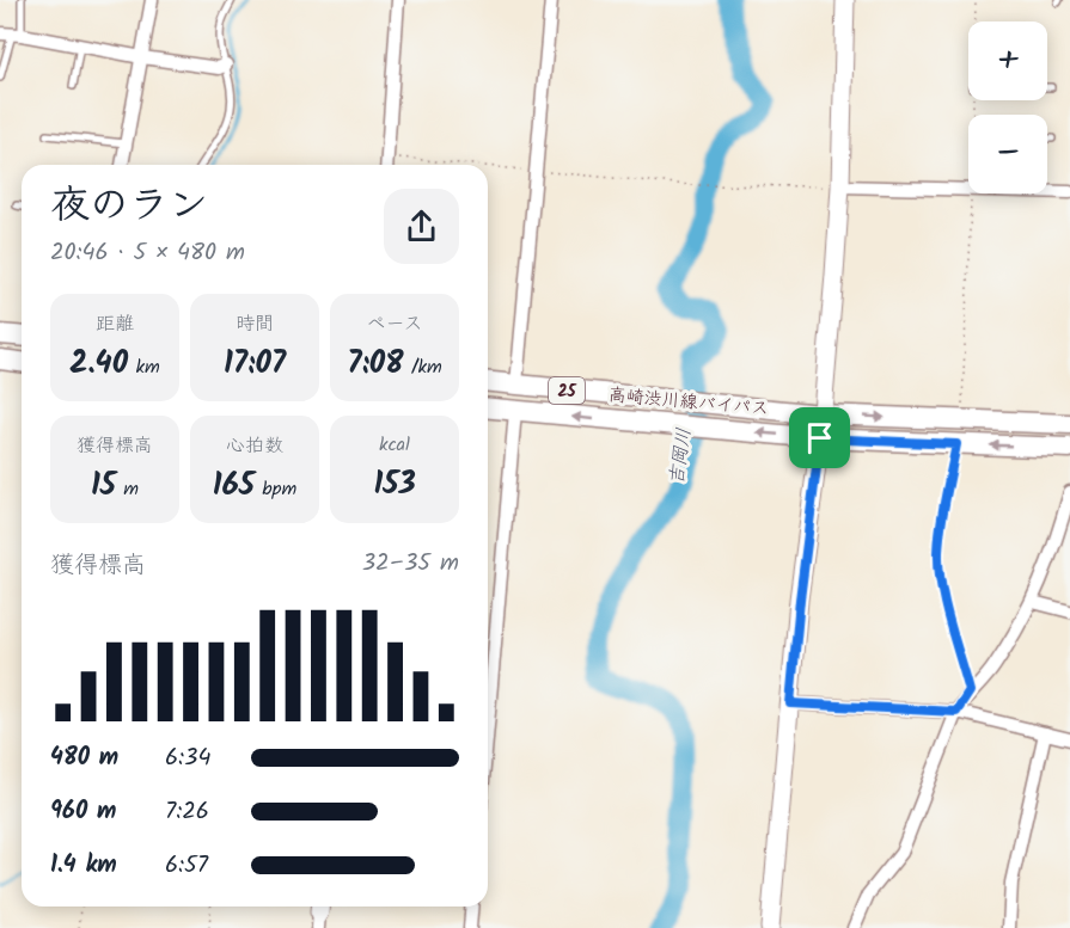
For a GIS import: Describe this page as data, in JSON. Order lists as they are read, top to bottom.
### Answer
{
  "streets": {
    "main road": ["25", "高崎渋川線バイパス"]
  },
  "water": ["吉岡川"],
  "page": {
    "map_buttons": ["+", "−"],
    "heading": ["夜のラン", "20:46 · 5 × 480 m"],
    "stats": [
      ["距離", "2.40 km"],
      ["時間", "17:07"],
      ["ペース", "7:08 /km"],
      ["獲得標高", "15 m"],
      ["心拍数", "165 bpm"],
      ["kcal", "153"]
    ],
    "chart": ["獲得標高", "32–35 m"],
    "list": [
      {
        "name": "480 m",
        "note": "6:34"
      },
      {
        "name": "960 m",
        "note": "7:26"
      },
      {
        "name": "1.4 km",
        "note": "6:57"
      }
    ]
  }
}
